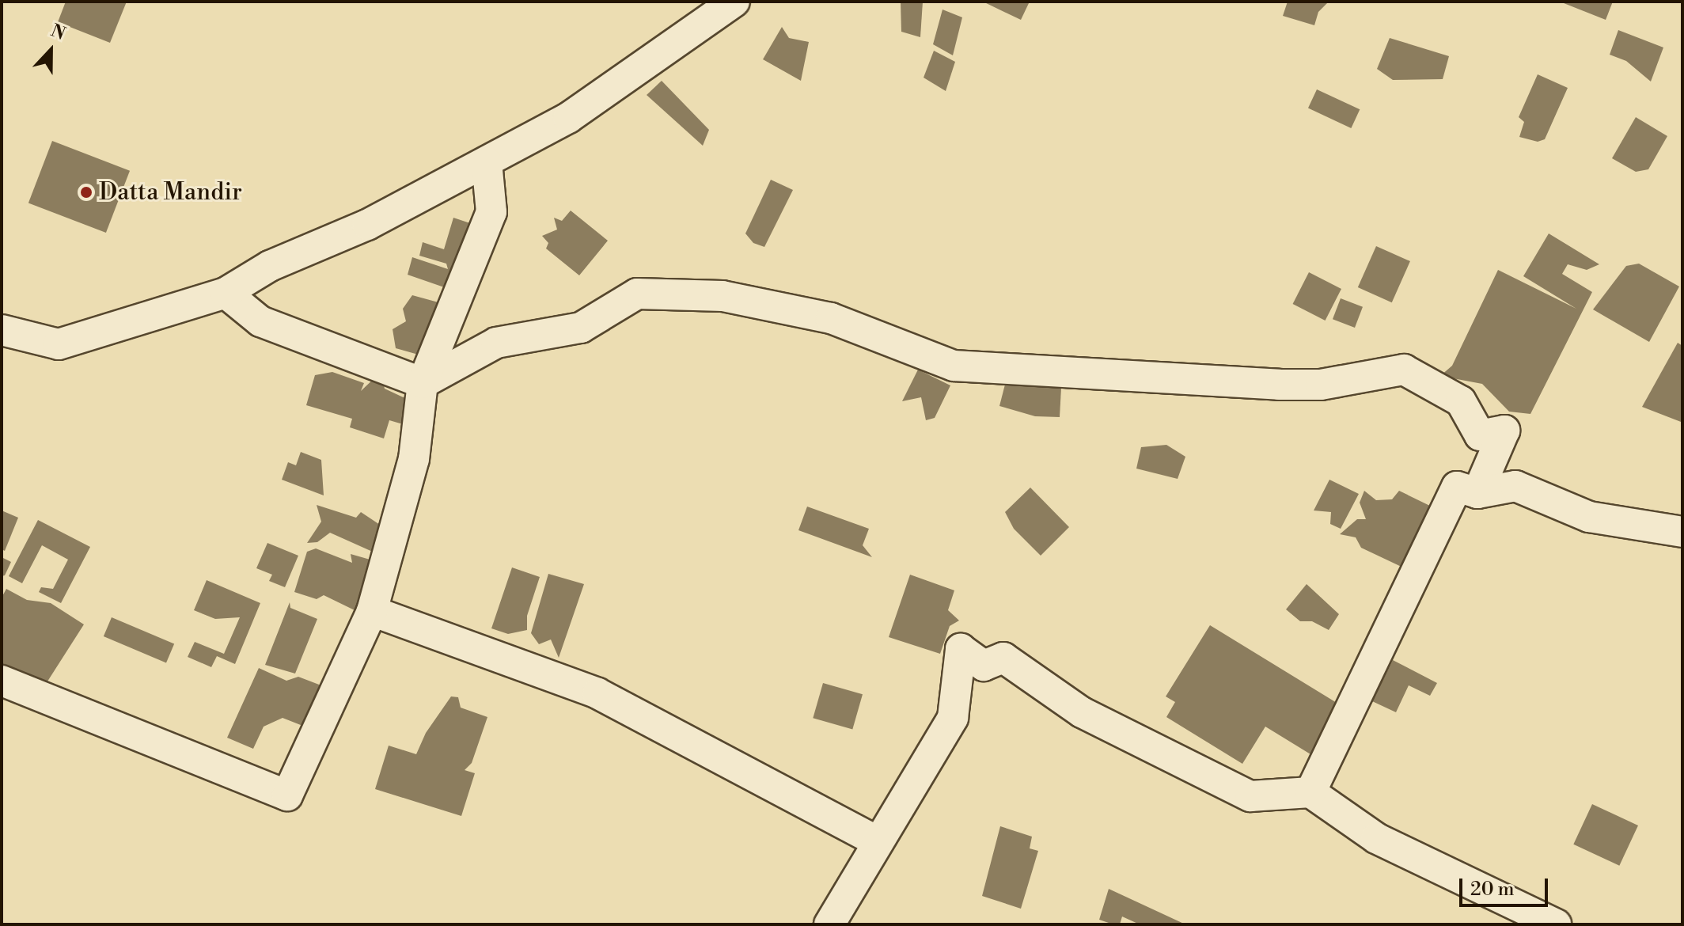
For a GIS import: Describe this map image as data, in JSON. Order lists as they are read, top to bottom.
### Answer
{
  "places": ["Datta Mandir"],
  "scale_bar": "20 m",
  "north": "top"
}
